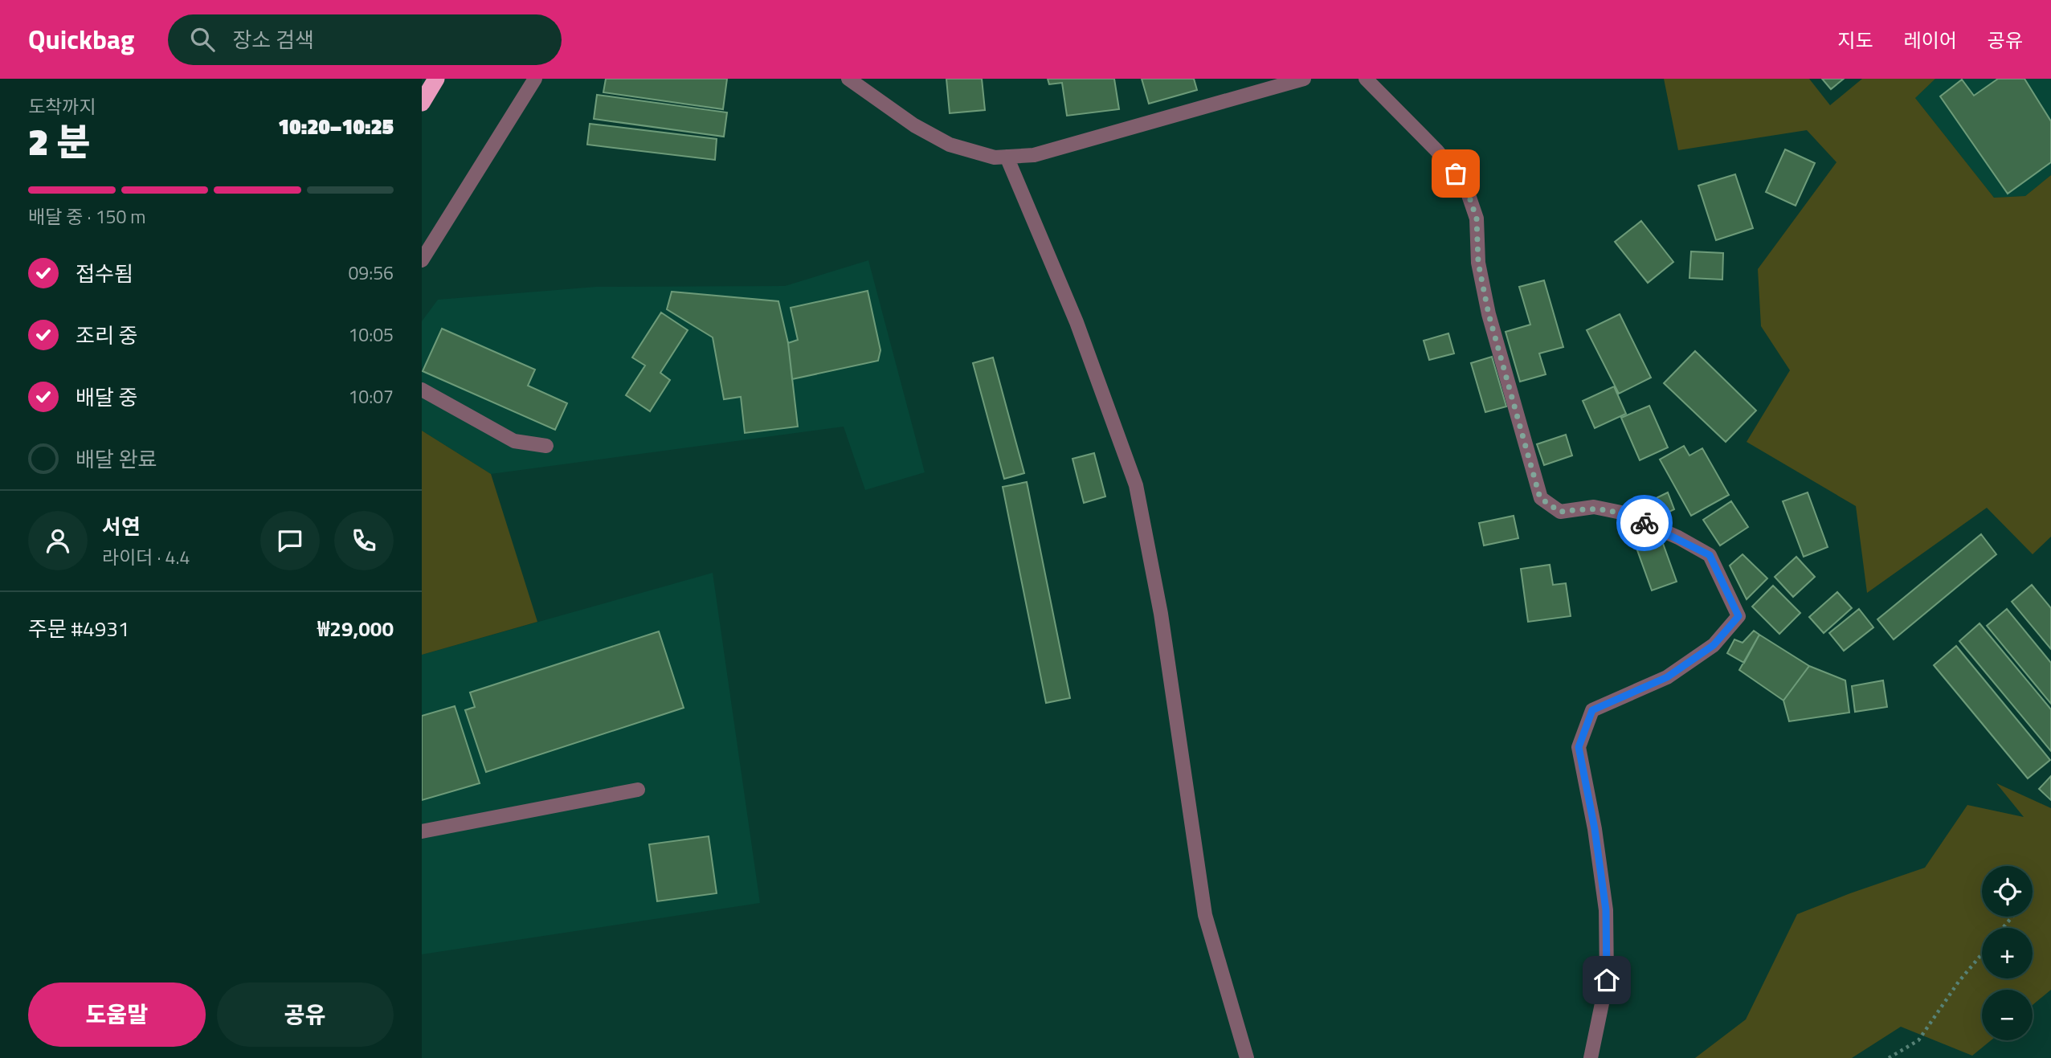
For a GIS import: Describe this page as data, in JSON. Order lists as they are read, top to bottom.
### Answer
{
  "page": {
    "header": "Quickbag",
    "search": "장소 검색",
    "nav": ["지도", "레이어", "공유"],
    "heading": ["2 분", "도착까지", "10:20–10:25"],
    "panel": [
      "서연",
      "라이더 · 4.4",
      "주문 #4931",
      "₩29,000"
    ],
    "bar": "배달 중 · 150 m",
    "list": [
      ["접수됨", "09:56"],
      ["조리 중", "10:05"],
      ["배달 중", "10:07"],
      "배달 완료"
    ],
    "map_buttons": ["+", "−"],
    "buttons": ["도움말", "공유"]
  }
}
